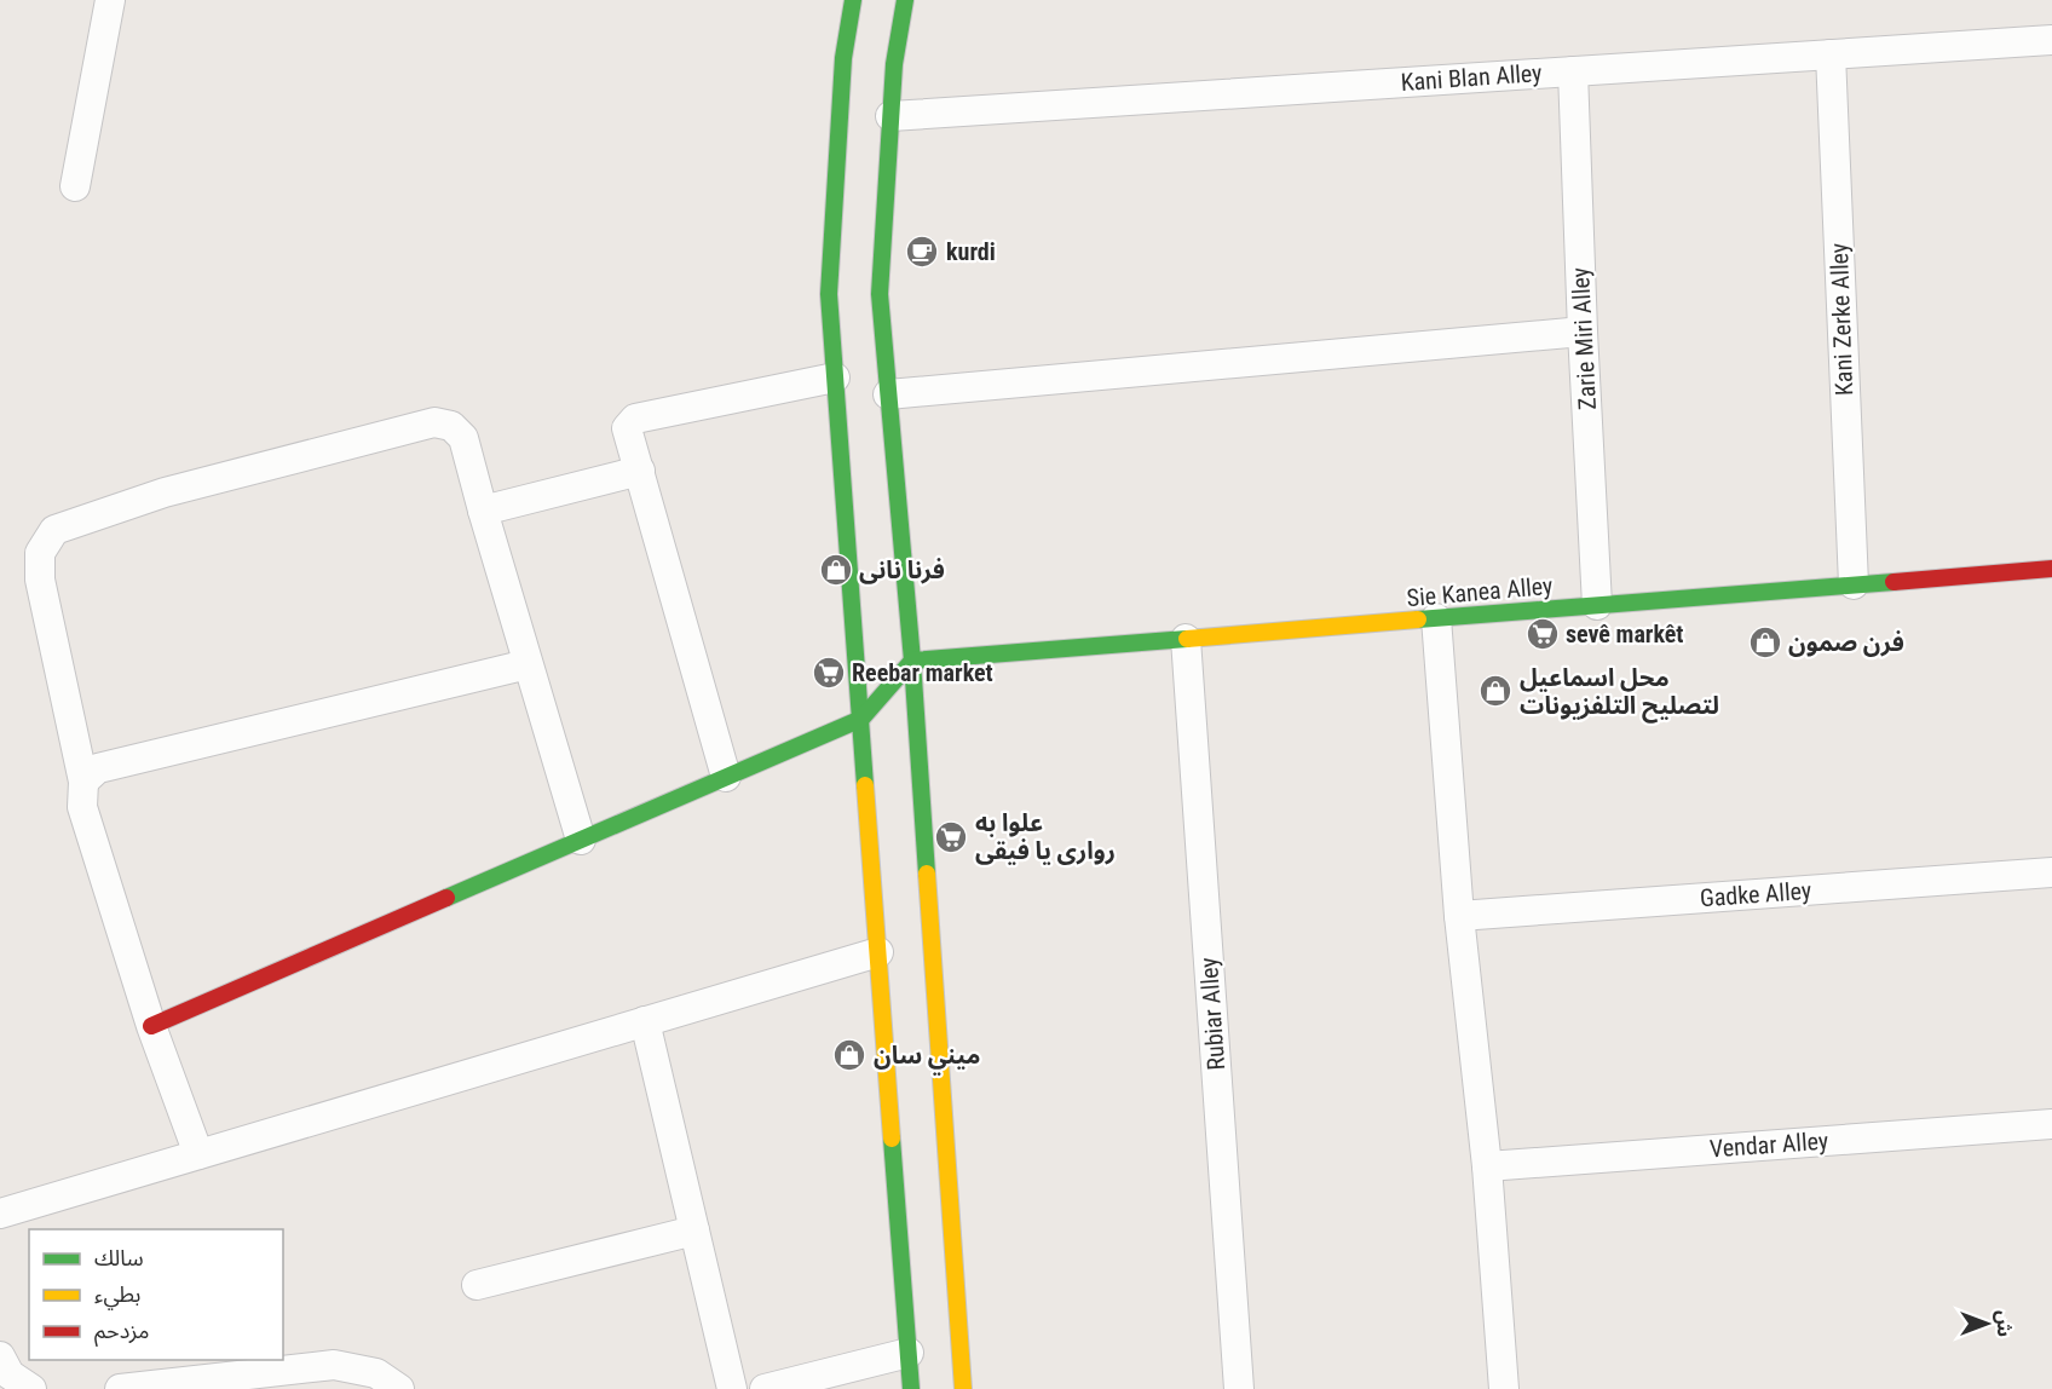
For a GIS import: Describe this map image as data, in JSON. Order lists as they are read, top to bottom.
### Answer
{
  "streets": {
    "main road": ["Sie Kanea Alley"],
    "street": [
      "Kani Blan Alley",
      "Kani Zerke Alley",
      "Zarie Miri Alley",
      "Gadke Alley",
      "Rubiar Alley",
      "Vendar Alley"
    ]
  },
  "crossings": [
    ["Kani Blan Alley", "Kani Zerke Alley"],
    ["Kani Blan Alley", "Zarie Miri Alley"],
    ["Kani Zerke Alley", "Sie Kanea Alley"],
    ["Zarie Miri Alley", "Sie Kanea Alley"],
    ["Sie Kanea Alley", "Rubiar Alley"]
  ],
  "places": {
    "cafe": ["kurdi"],
    "shop": [
      "فرنا نانى",
      "فرن صمون",
      "محل اسماعيل لتصليح التلفزيونات",
      "ميني سان"
    ],
    "supermarket": ["sevê markêt", "Reebar market", "علوا به رواری یا فیقی"]
  },
  "legend": ["سالك", "بطيء", "مزدحم"],
  "north": "right"
}
